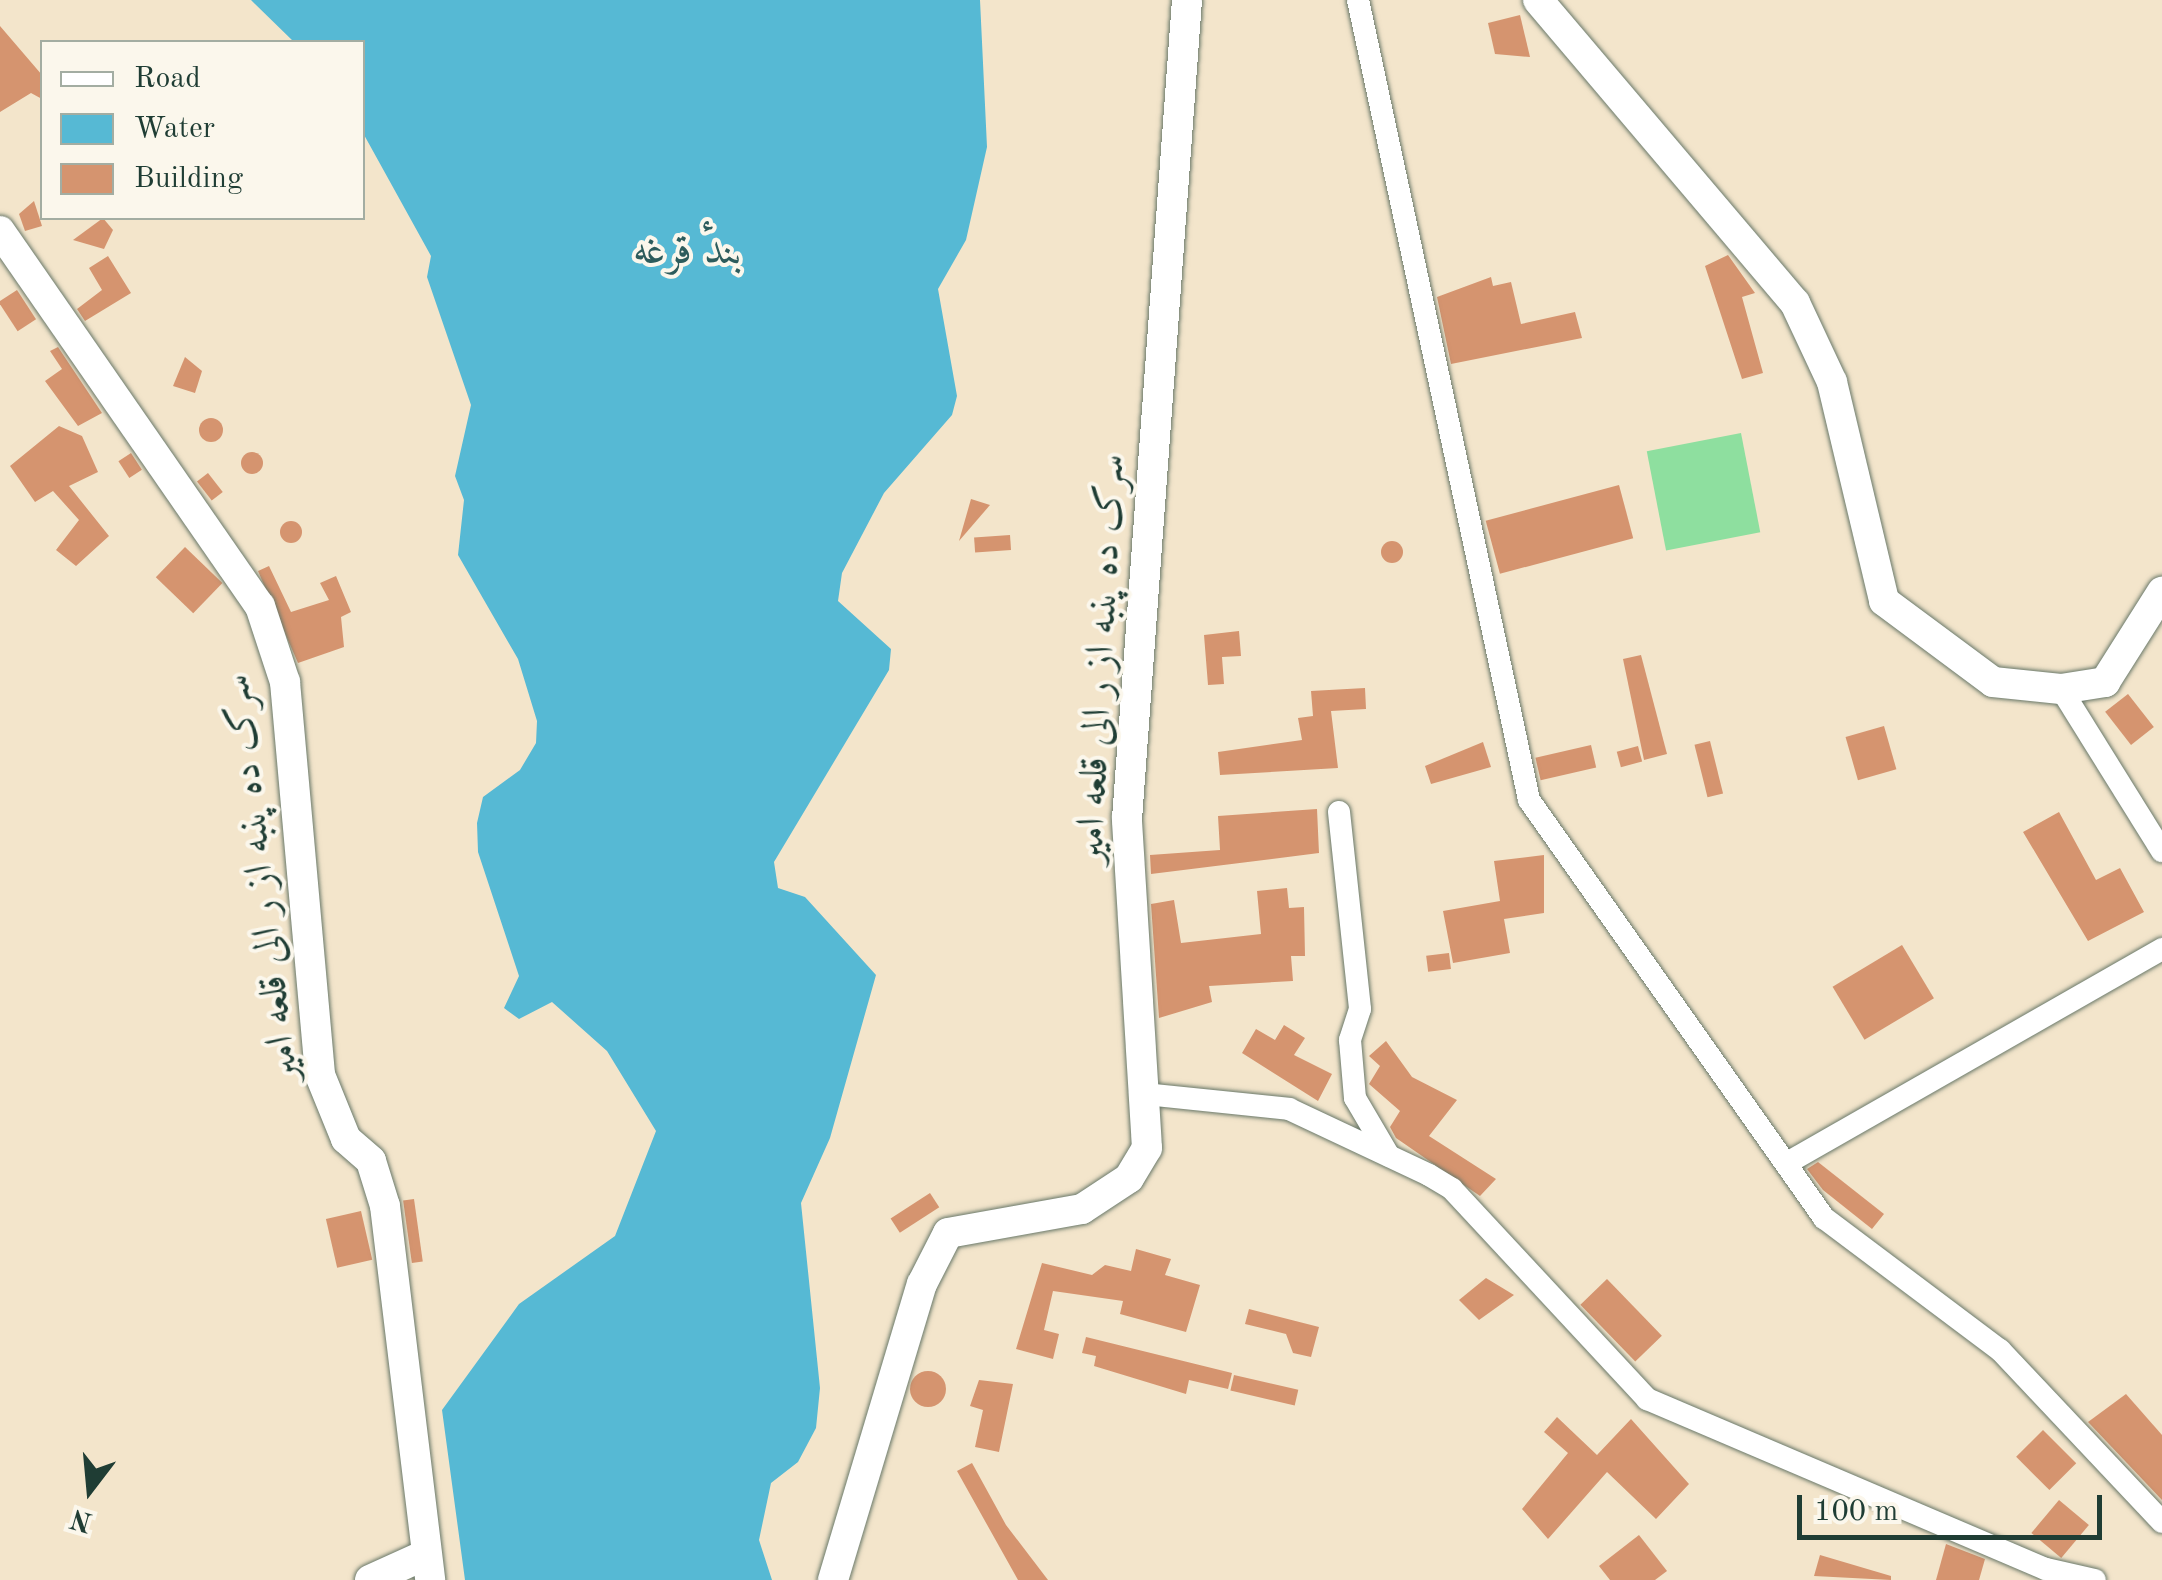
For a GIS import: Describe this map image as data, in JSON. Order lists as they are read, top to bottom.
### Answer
{
  "streets": {
    "street": ["سرک ده پنبه از ر الی قلعه امیر"]
  },
  "water": ["بندٔ قرغه"],
  "legend": ["Road", "Water", "Building"],
  "scale_bar": "100 m",
  "north": "bottom"
}
